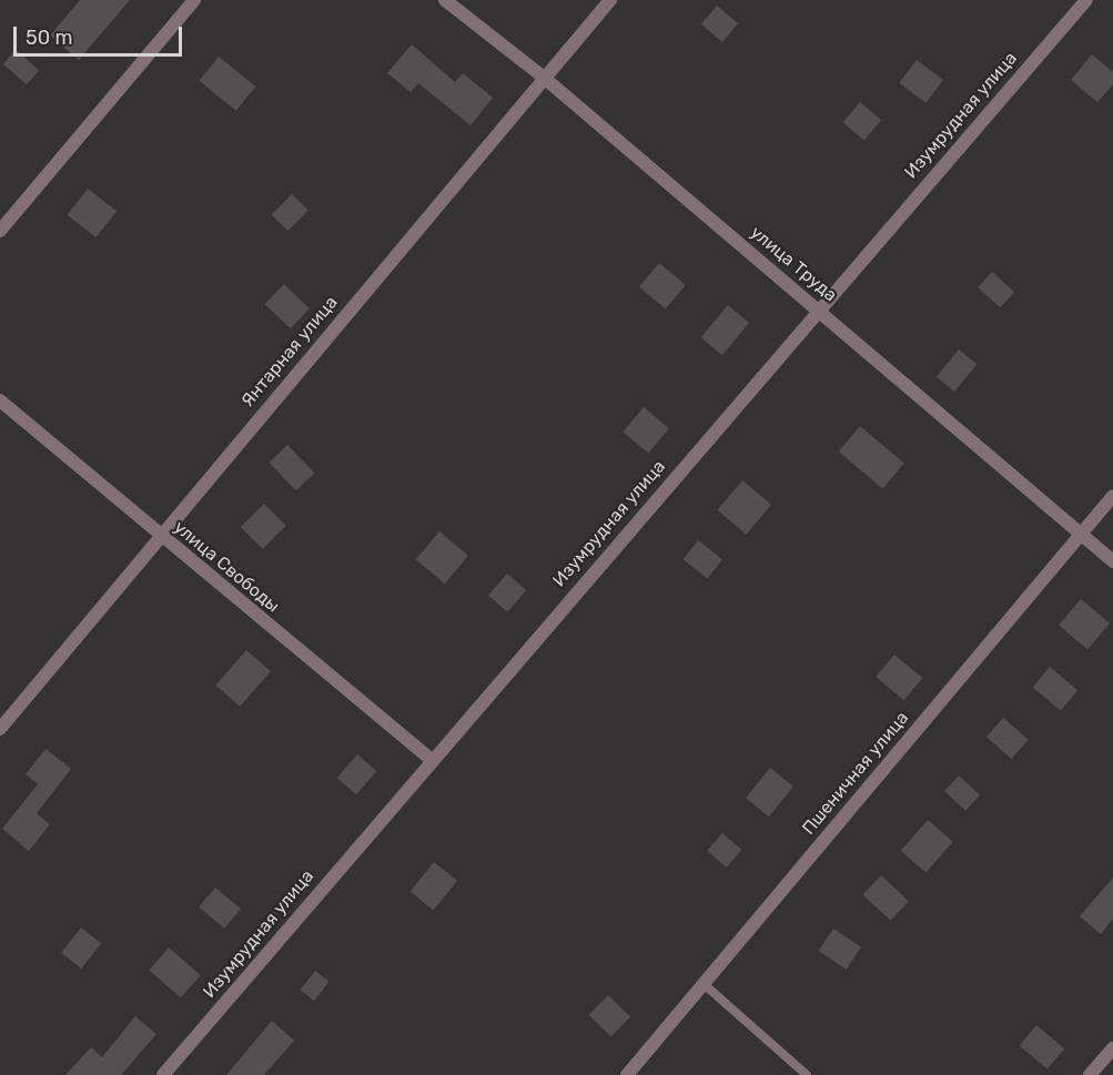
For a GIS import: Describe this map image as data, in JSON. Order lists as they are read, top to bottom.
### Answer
{
  "streets": {
    "street": [
      "Изумрудная улица",
      "улица Труда",
      "Янтарная улица",
      "улица Свободы",
      "Пшеничная улица"
    ]
  },
  "crossings": [
    ["Изумрудная улица", "улица Труда"],
    ["Изумрудная улица", "улица Свободы"],
    ["улица Труда", "Янтарная улица"],
    ["улица Труда", "Пшеничная улица"],
    ["Янтарная улица", "улица Свободы"]
  ],
  "scale_bar": "50 m"
}
